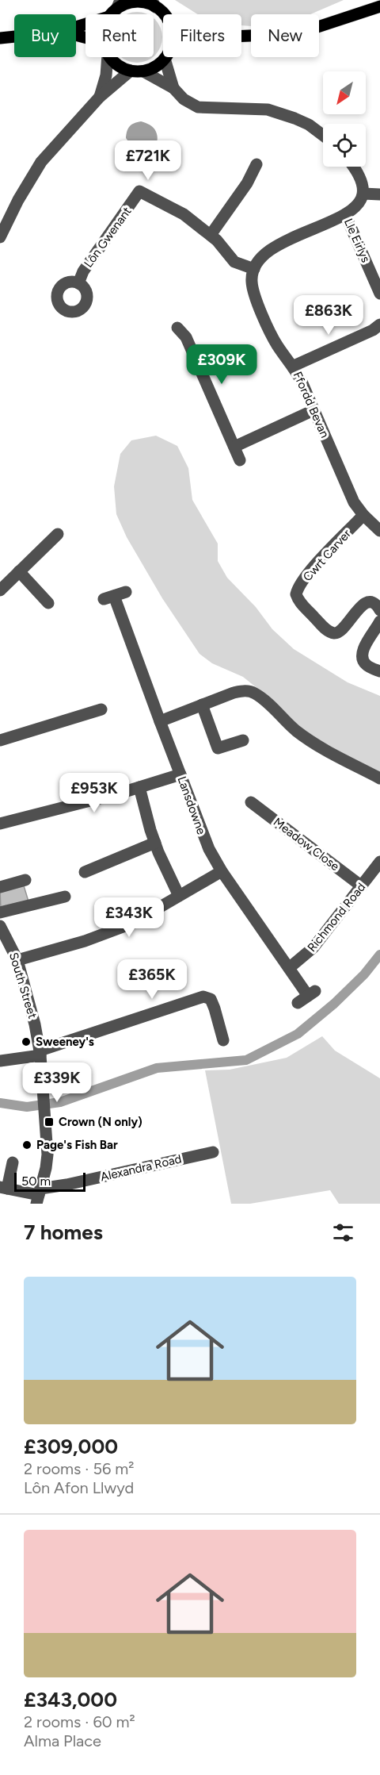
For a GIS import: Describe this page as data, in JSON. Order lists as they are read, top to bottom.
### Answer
{
  "streets": {
    "street": [
      "Lôn Gwenant",
      "Lle Eirlys",
      "Ffordd Bevan",
      "Cwrt Carver",
      "Lansdowne",
      "Meadow Close",
      "Richmond Road",
      "South Street",
      "Alexandra Road"
    ]
  },
  "crossings": [
    ["Lôn Gwenant", "Ffordd Bevan"],
    ["Ffordd Bevan", "Cwrt Carver"],
    ["Lansdowne", "Richmond Road"],
    ["Meadow Close", "Richmond Road"],
    ["South Street", "Alexandra Road"]
  ],
  "places": {
    "other": ["Sweeney's", "Page's Fish Bar"],
    "transit": ["Crown (N only)"]
  },
  "scale_bar": "50 m",
  "north": "bottom left",
  "page": {
    "chip": [
      "Buy",
      "Rent",
      "Filters",
      "New"
    ],
    "price": [
      "£721K",
      "£863K",
      "£309K",
      "£953K",
      "£343K",
      "£365K",
      "£339K"
    ],
    "scale": "50 m",
    "heading": "7 homes",
    "list": [
      {
        "name": "£309,000",
        "note": "2 rooms · 56 m² · Lôn Afon Llwyd"
      },
      {
        "name": "£343,000",
        "note": "2 rooms · 60 m² · Alma Place"
      }
    ]
  }
}
